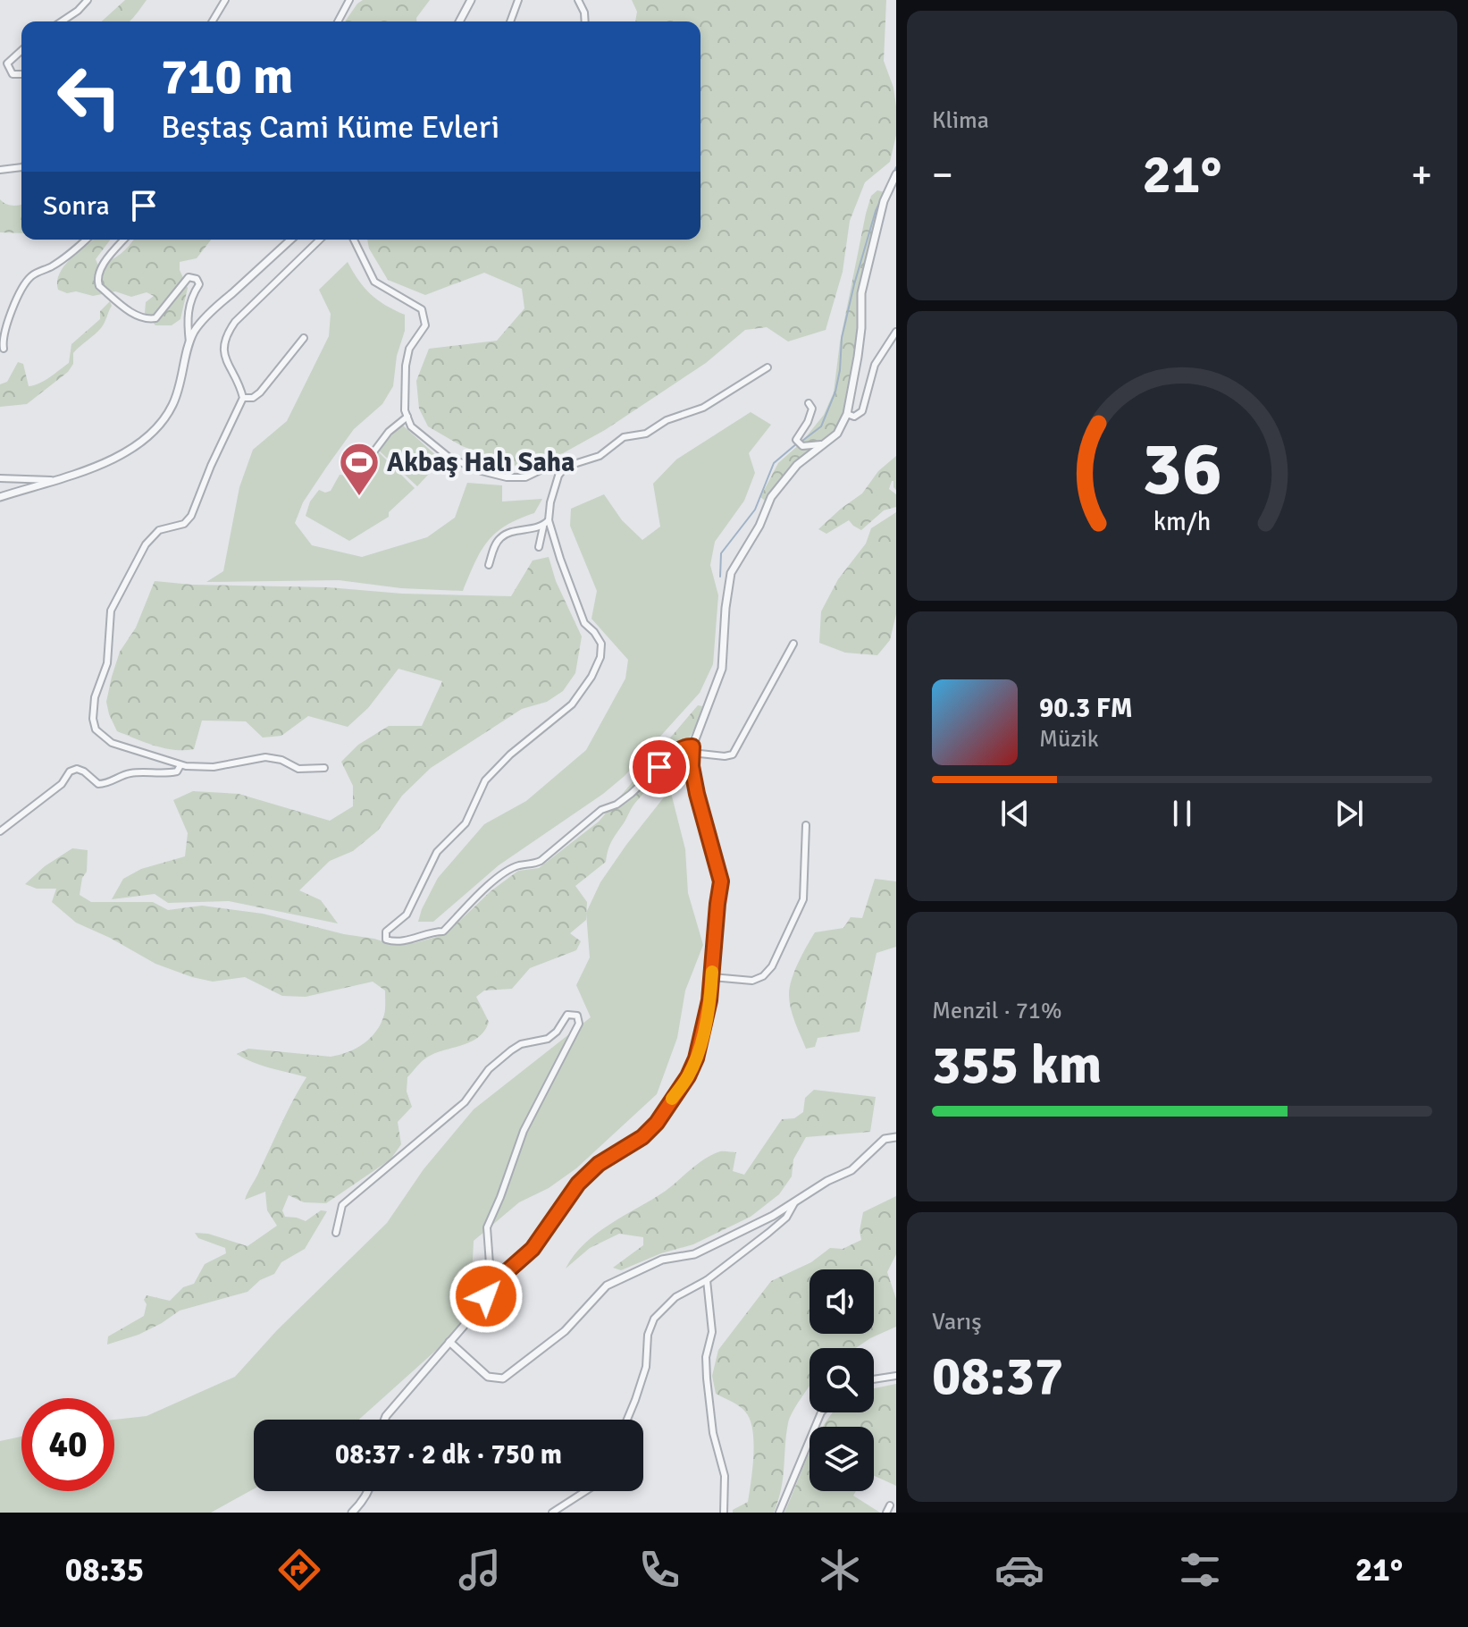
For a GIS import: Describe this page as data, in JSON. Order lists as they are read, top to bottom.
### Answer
{
  "places": {
    "sports": ["Akbaş Halı Saha"]
  },
  "page": {
    "tile": [
      "Klima",
      ["Menzil · 71%", "355 km"],
      ["Varış", "08:37"]
    ],
    "turn": ["710 m", "Beştaş Cami Küme Evleri"],
    "heat": ["−", "21°", "+"],
    "then": "Sonra",
    "song": ["90.3 FM", "Müzik"],
    "limit": "40",
    "trip": "08:37 · 2 dk · 750 m",
    "tabs": ["08:35", "21°"],
    "gauge": ["36", "km/h"]
  }
}
